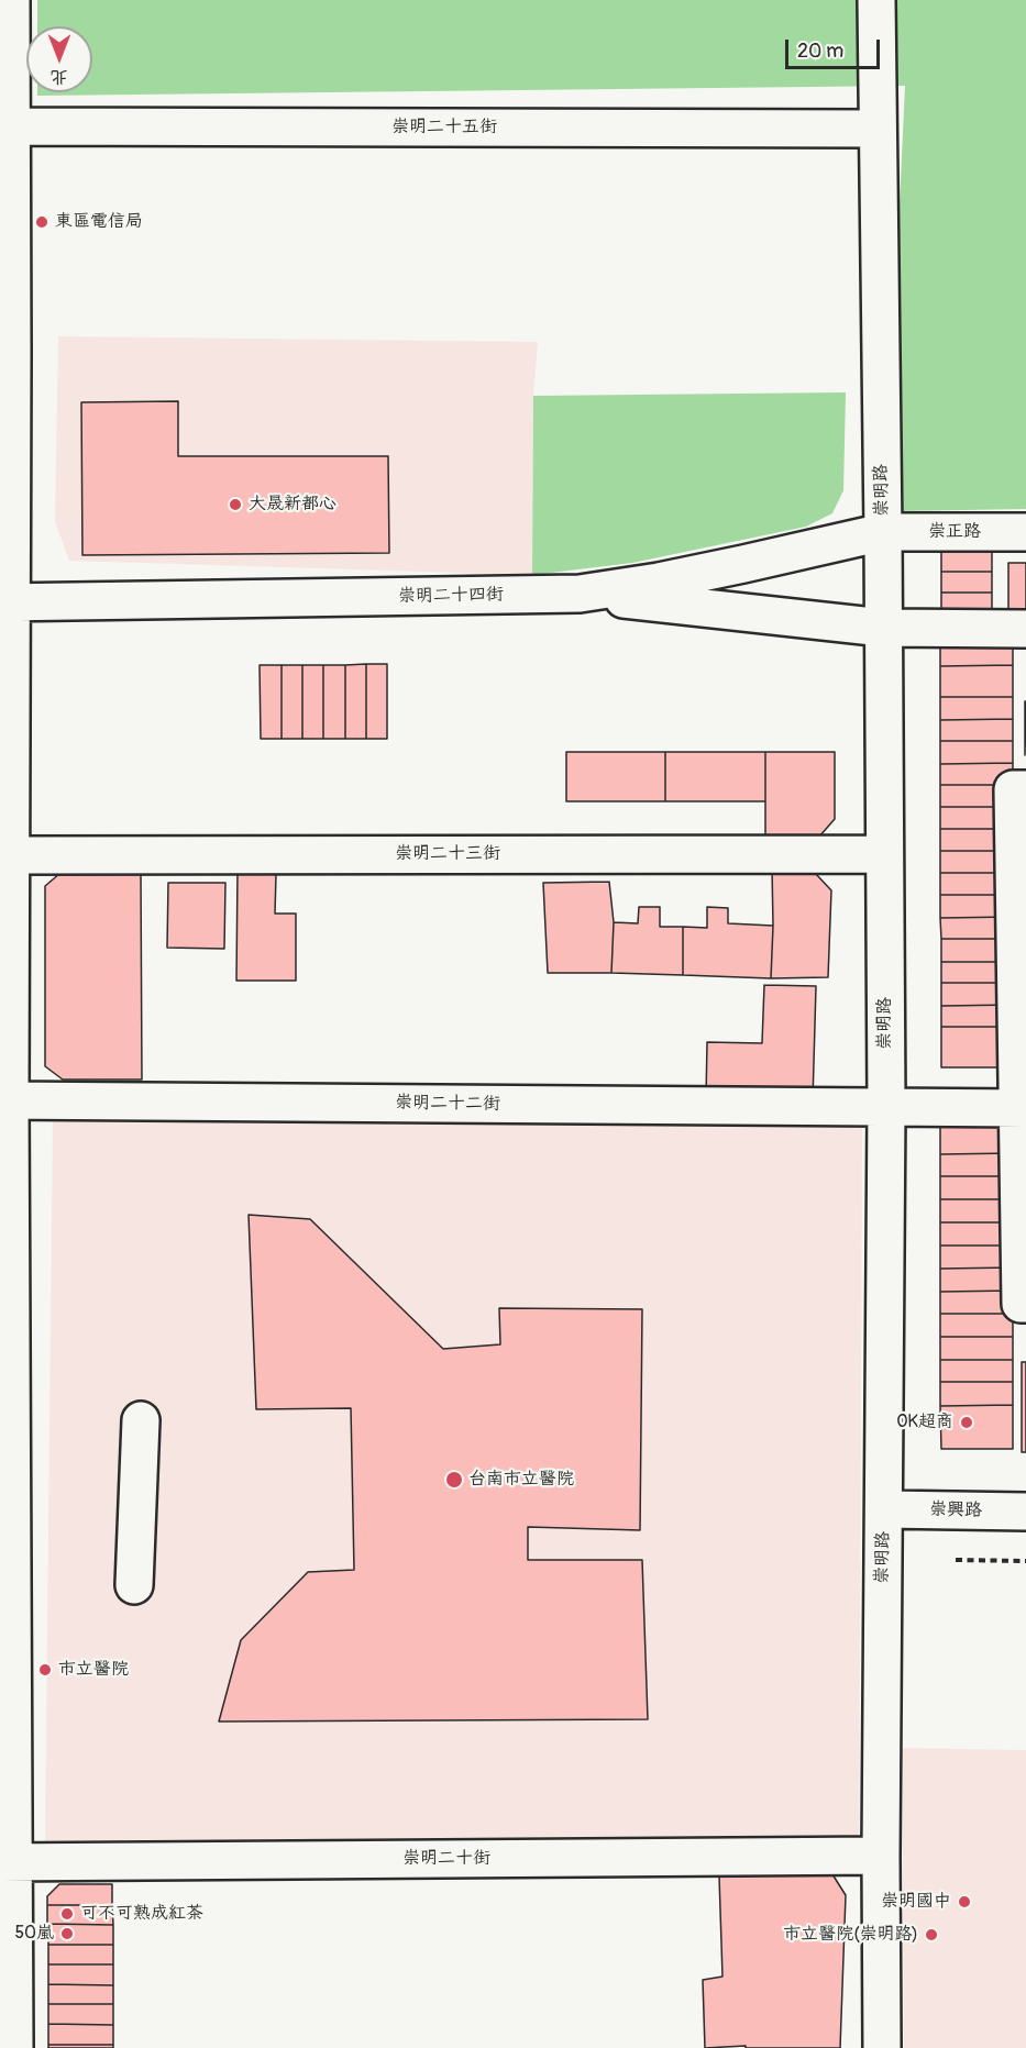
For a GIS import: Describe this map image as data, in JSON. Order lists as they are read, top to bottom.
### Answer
{
  "streets": {
    "street": [
      "崇明二十五街",
      "崇明路",
      "崇正路",
      "崇明二十四街",
      "崇明二十三街",
      "崇明二十二街",
      "崇興路",
      "崇明二十街"
    ]
  },
  "crossings": [
    ["崇明二十五街", "崇明路"],
    ["崇明路", "崇正路"],
    ["崇明路", "崇明二十四街"],
    ["崇明路", "崇明二十三街"],
    ["崇明路", "崇明二十二街"],
    ["崇明路", "崇興路"],
    ["崇明路", "崇明二十街"],
    ["崇正路", "崇明二十四街"]
  ],
  "places": [
    "東區電信局",
    "大晟新都心",
    "OK超商",
    "台南市立醫院",
    "市立醫院",
    "崇明國中",
    "可不可熟成紅茶",
    "50嵐",
    "市立醫院(崇明路)"
  ],
  "scale_bar": "20 m",
  "north": "bottom"
}
